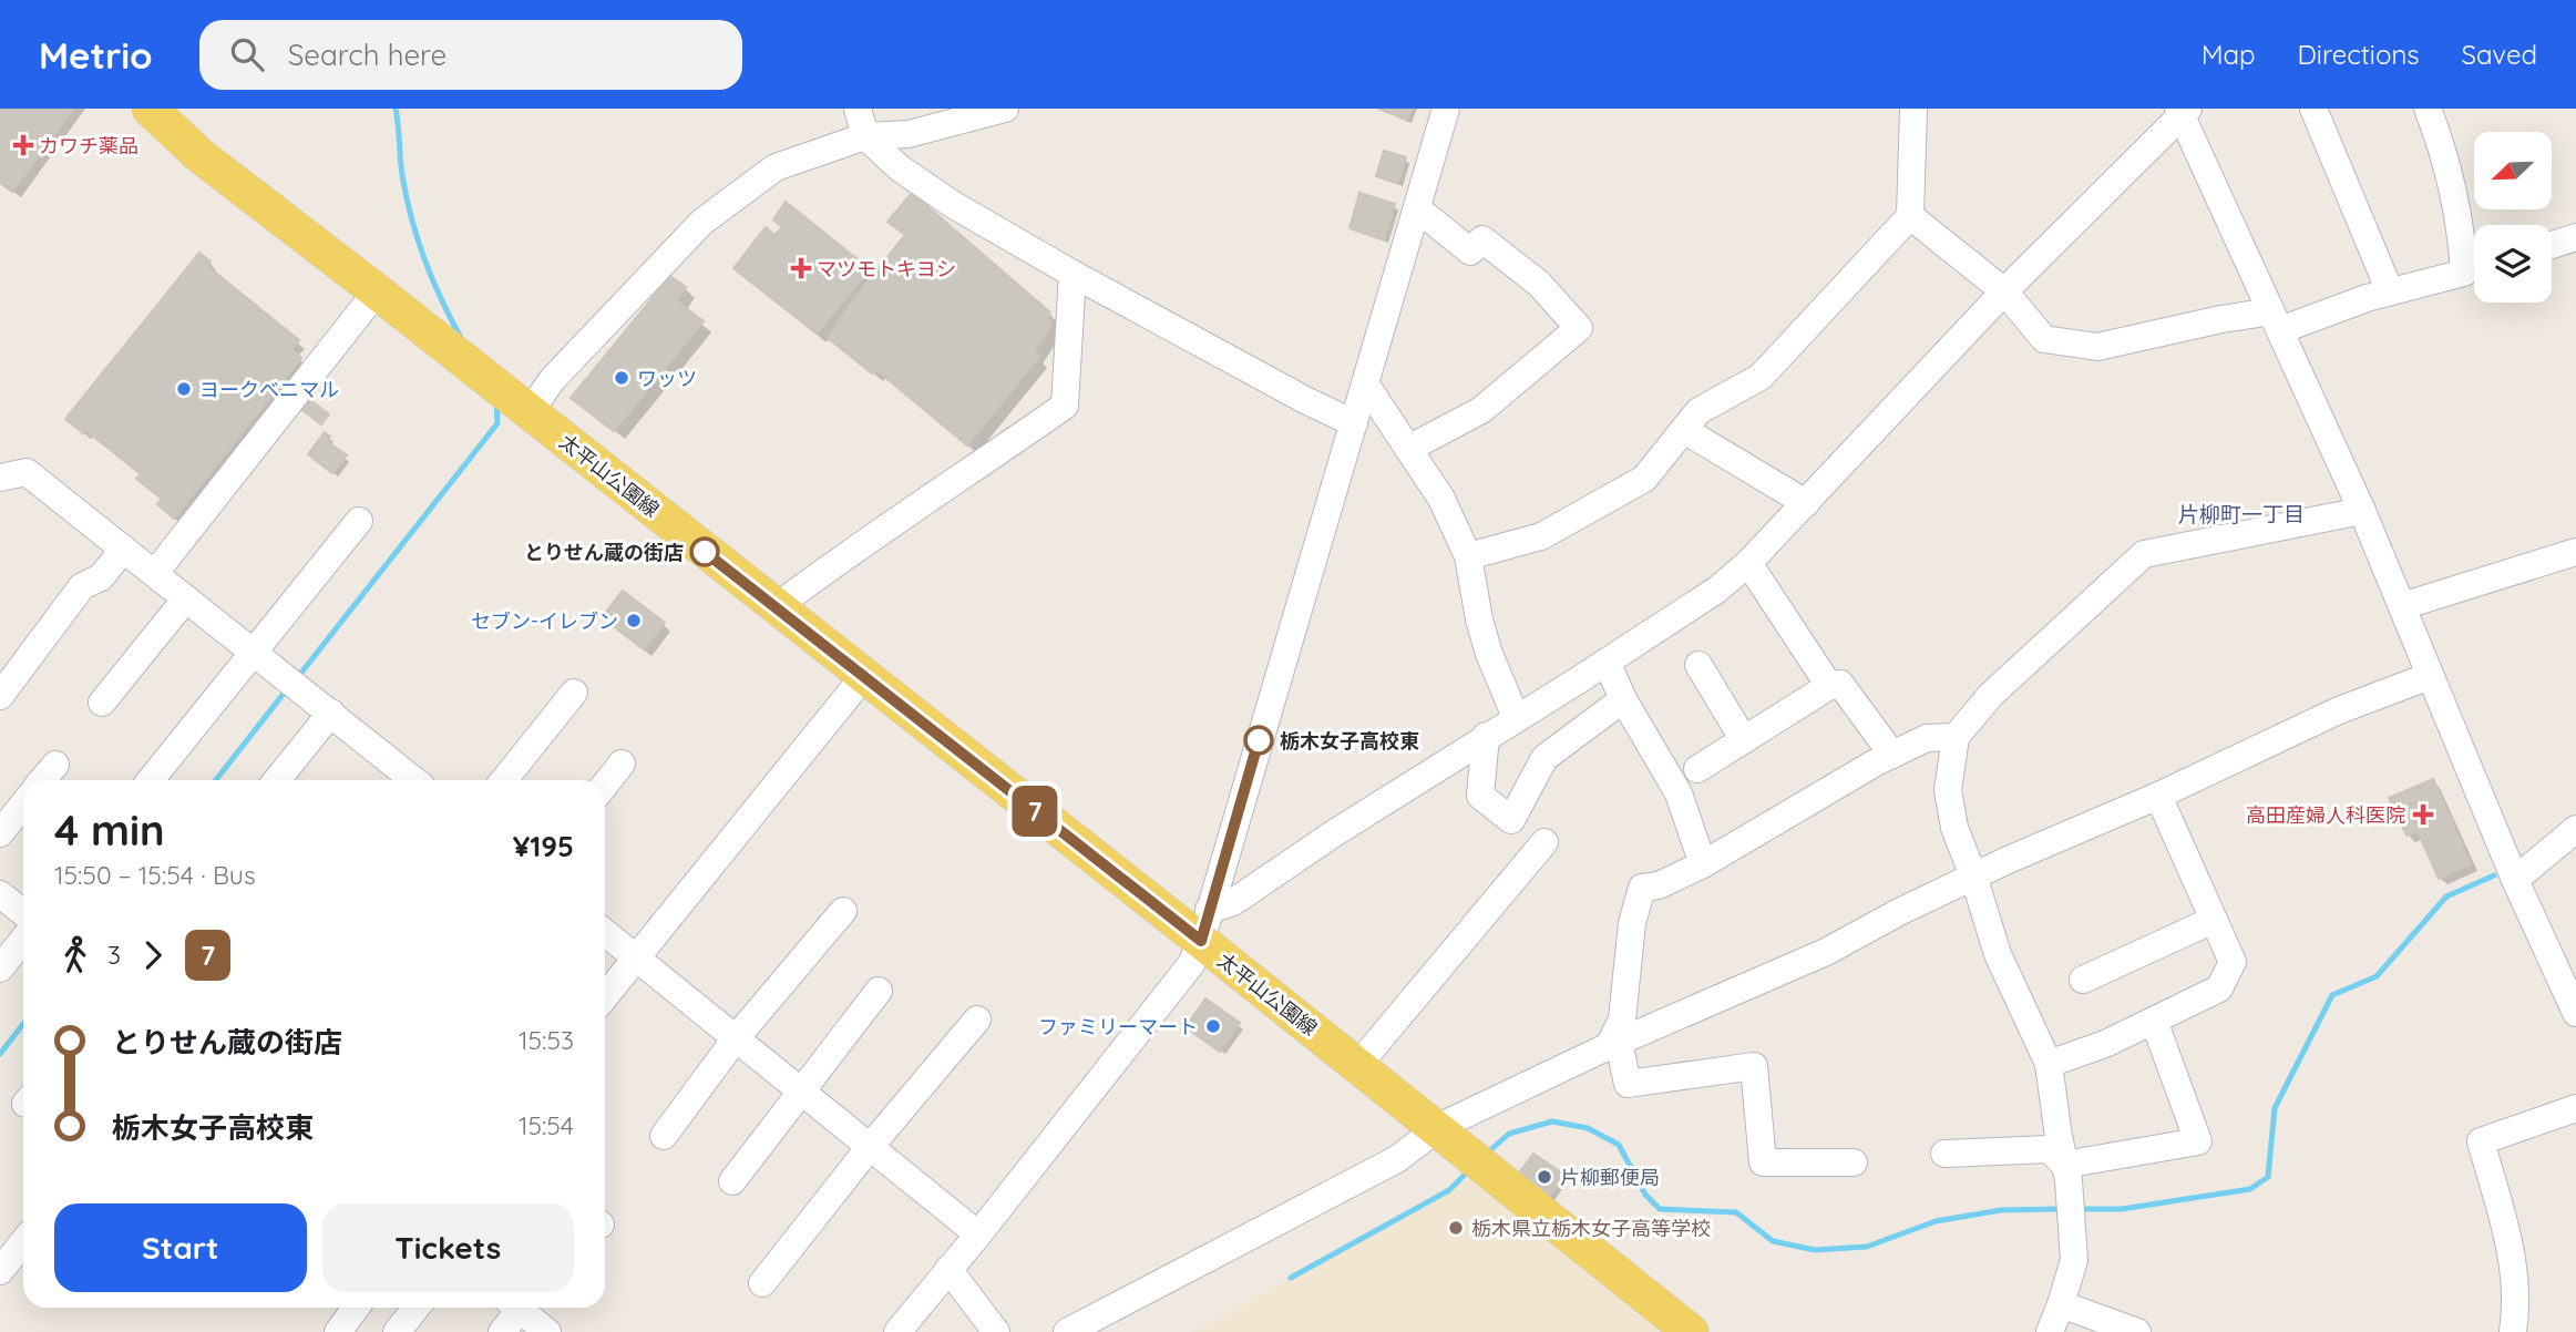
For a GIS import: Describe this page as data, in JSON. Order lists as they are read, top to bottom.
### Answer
{
  "streets": {
    "main road": ["太平山公園線"]
  },
  "districts": ["片柳町一丁目"],
  "places": {
    "health": ["カワチ薬品", "マツモトキヨシ", "高田産婦人科医院"],
    "other": [
      "ワッツ",
      "ヨークベニマル",
      "とりせん蔵の街店",
      "セブン-イレブン",
      "栃木女子高校東",
      "ファミリーマート",
      "片柳郵便局",
      "栃木県立栃木女子高等学校"
    ]
  },
  "lines": ["bus line 7"],
  "north": "bottom left",
  "page": {
    "header": "Metrio",
    "search": "Search here",
    "nav": ["Map", "Directions", "Saved"],
    "on_map": "7",
    "heading": ["4 min", "15:50 – 15:54 · Bus", "¥195"],
    "legs": ["3", "7"],
    "list": [
      {
        "name": "とりせん蔵の街店",
        "value": "15:53"
      },
      {
        "name": "栃木女子高校東",
        "value": "15:54"
      }
    ],
    "buttons": ["Start", "Tickets"]
  }
}
